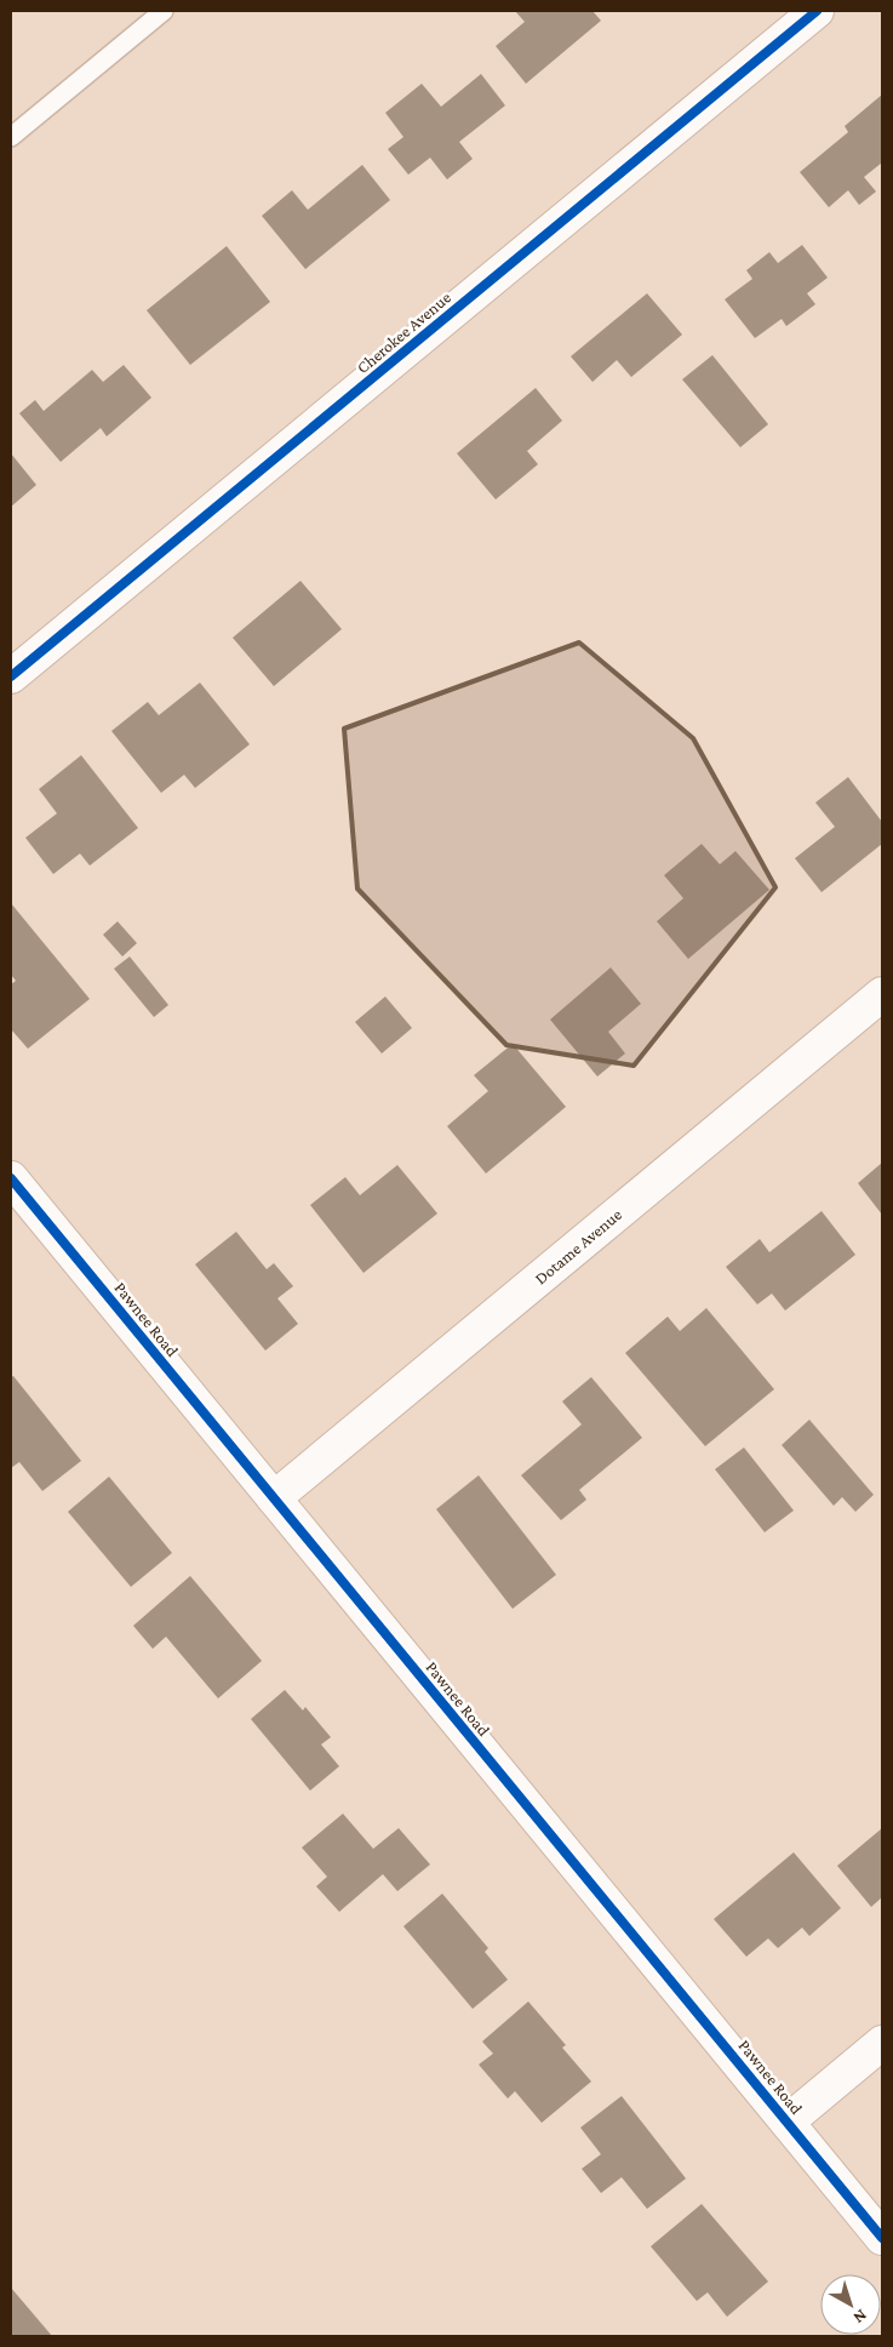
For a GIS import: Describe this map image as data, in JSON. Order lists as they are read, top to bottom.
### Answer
{
  "streets": {
    "street": ["Cherokee Avenue", "Dotame Avenue", "Pawnee Road"]
  },
  "crossings": [
    ["Dotame Avenue", "Pawnee Road"]
  ],
  "north": "bottom right"
}
